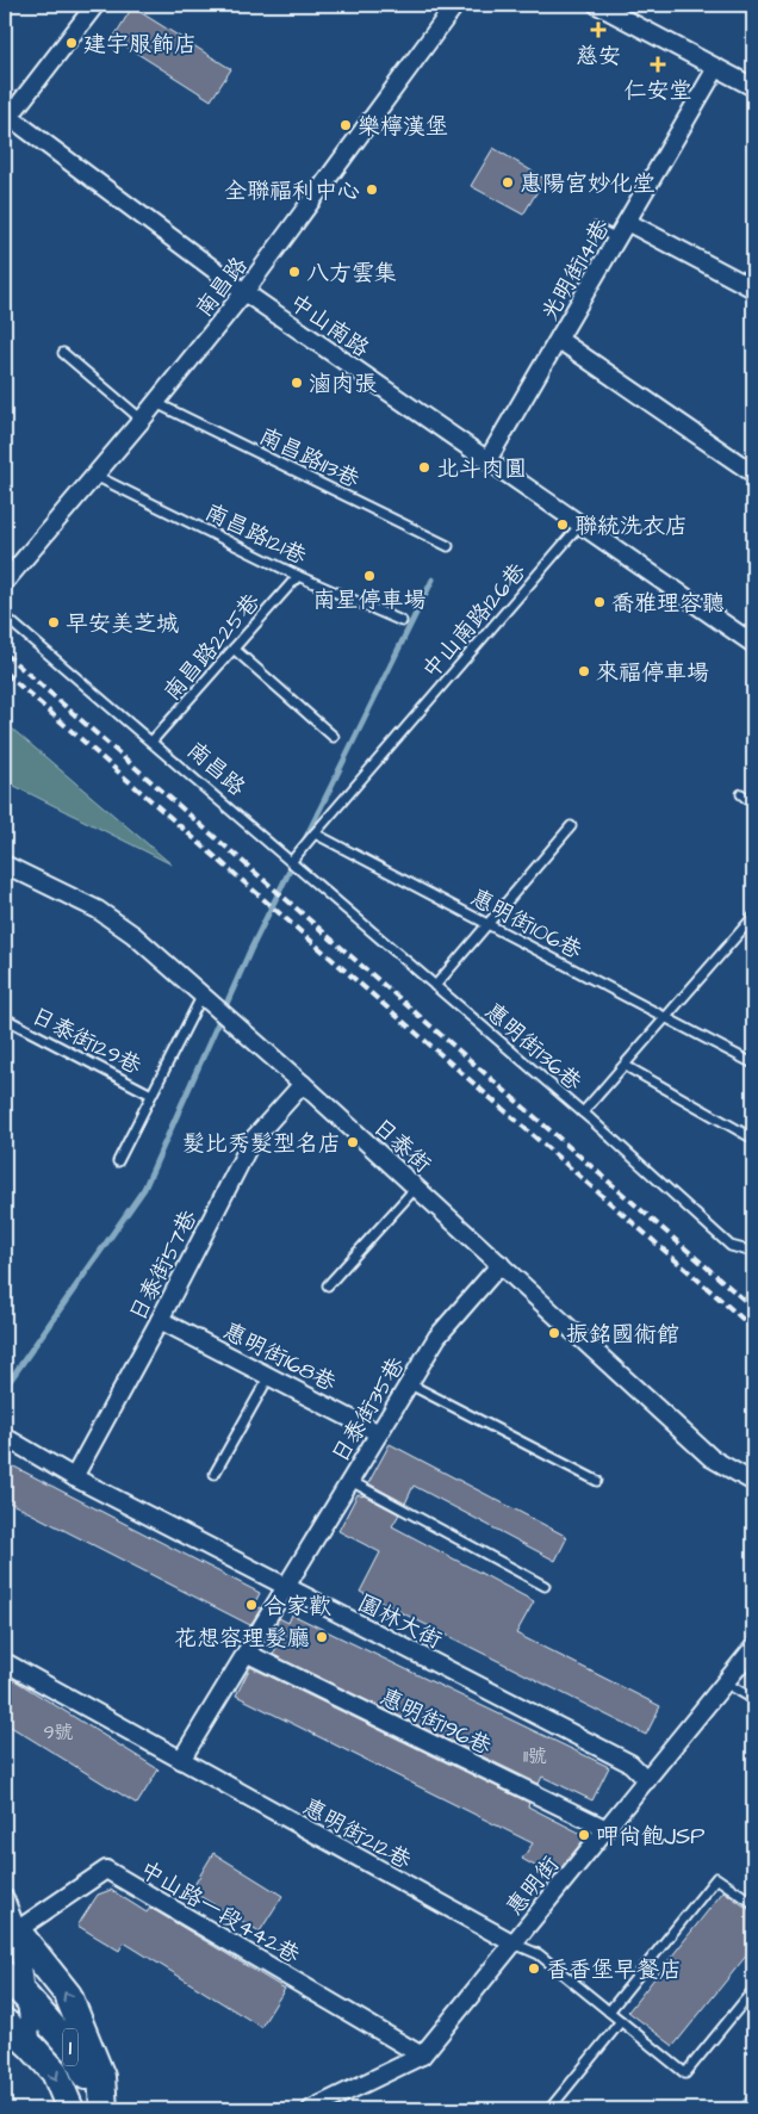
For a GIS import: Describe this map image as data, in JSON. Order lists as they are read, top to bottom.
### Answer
{
  "streets": {
    "main road": ["1"],
    "street": [
      "光明街141巷",
      "南昌路",
      "中山南路",
      "日泰街",
      "日泰街57巷",
      "惠明街168巷",
      "日泰街35巷",
      "園林大街",
      "惠明街196巷",
      "惠明街212巷",
      "惠明街",
      "中山路一段442巷"
    ],
    "lane": [
      "南昌路113巷",
      "南昌路121巷",
      "中山南路126巷",
      "南昌路225巷",
      "惠明街106巷",
      "日泰街129巷",
      "惠明街136巷"
    ]
  },
  "crossings": [
    ["光明街141巷", "中山南路"],
    ["南昌路", "中山南路"],
    ["南昌路", "南昌路113巷"],
    ["南昌路", "南昌路121巷"],
    ["南昌路", "南昌路225巷"],
    ["南昌路", "惠明街136巷"],
    ["中山南路", "中山南路126巷"],
    ["南昌路121巷", "南昌路225巷"],
    ["中山南路126巷", "惠明街106巷"],
    ["日泰街", "日泰街57巷"],
    ["日泰街", "日泰街35巷"],
    ["日泰街57巷", "惠明街168巷"],
    ["日泰街57巷", "園林大街"],
    ["惠明街168巷", "日泰街35巷"],
    ["日泰街35巷", "園林大街"],
    ["日泰街35巷", "惠明街196巷"],
    ["日泰街35巷", "惠明街212巷"],
    ["園林大街", "惠明街"],
    ["惠明街196巷", "惠明街"],
    ["惠明街212巷", "惠明街"],
    ["惠明街", "中山路一段442巷"]
  ],
  "places": {
    "health": ["慈安", "仁安堂"],
    "other": [
      "建宇服飾店",
      "樂檸漢堡",
      "惠陽宮妙化堂",
      "全聯福利中心",
      "八方雲集",
      "滷肉張",
      "北斗肉圓",
      "聯統洗衣店",
      "南星停車場",
      "喬雅理容聽",
      "早安美芝城",
      "來福停車場",
      "髮比秀髮型名店",
      "振銘國術館",
      "合家歡",
      "花想容理髮廳",
      "呷尚飽JSP",
      "香香堡早餐店"
    ]
  },
  "house_numbers": ["9號", "11號"]
}
